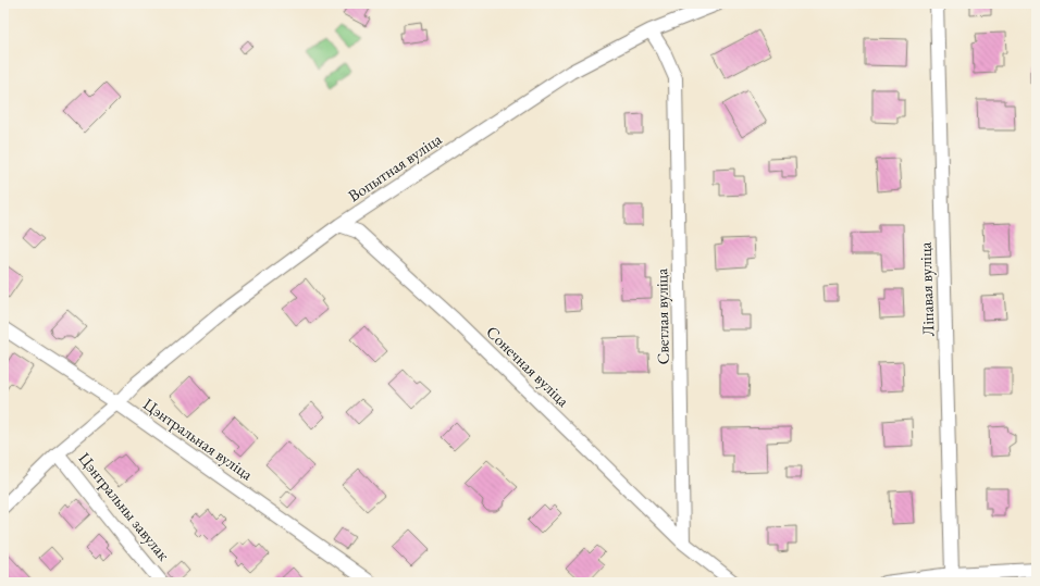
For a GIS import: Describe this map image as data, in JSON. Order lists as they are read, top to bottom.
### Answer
{
  "streets": {
    "street": [
      "Вопытная вуліца",
      "Ліпавая вуліца",
      "Светлая вуліца",
      "Сонечная вуліца",
      "Цэнтральная вуліца",
      "Цэнтральны завулак"
    ]
  },
  "crossings": [
    ["Вопытная вуліца", "Светлая вуліца"],
    ["Вопытная вуліца", "Сонечная вуліца"],
    ["Вопытная вуліца", "Цэнтральная вуліца"],
    ["Вопытная вуліца", "Цэнтральны завулак"],
    ["Светлая вуліца", "Сонечная вуліца"]
  ]
}
